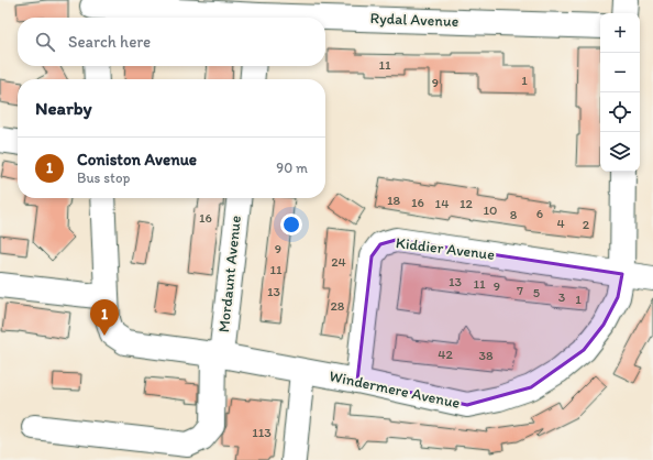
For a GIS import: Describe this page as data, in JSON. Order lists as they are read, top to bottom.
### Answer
{
  "streets": {
    "street": [
      "Rydal Avenue",
      "Kiddier Avenue",
      "Mordaunt Avenue",
      "Windermere Avenue"
    ]
  },
  "crossings": [
    ["Kiddier Avenue", "Windermere Avenue"],
    ["Mordaunt Avenue", "Windermere Avenue"]
  ],
  "house_numbers": [
    "11",
    "1",
    "9",
    "18",
    "16",
    "14",
    "12",
    "10",
    "6",
    "8",
    "16",
    "4",
    "2",
    "9",
    "24",
    "11",
    "13",
    "11",
    "9",
    "7",
    "13",
    "5",
    "3",
    "1",
    "28",
    "42",
    "38",
    "113"
  ],
  "page": {
    "map_buttons": ["+", "−"],
    "search": "Search here",
    "heading": "Nearby",
    "list": [
      {
        "mark": "1",
        "name": "Coniston Avenue",
        "note": "Bus stop",
        "value": "90 m"
      }
    ],
    "pins": "1"
  }
}
